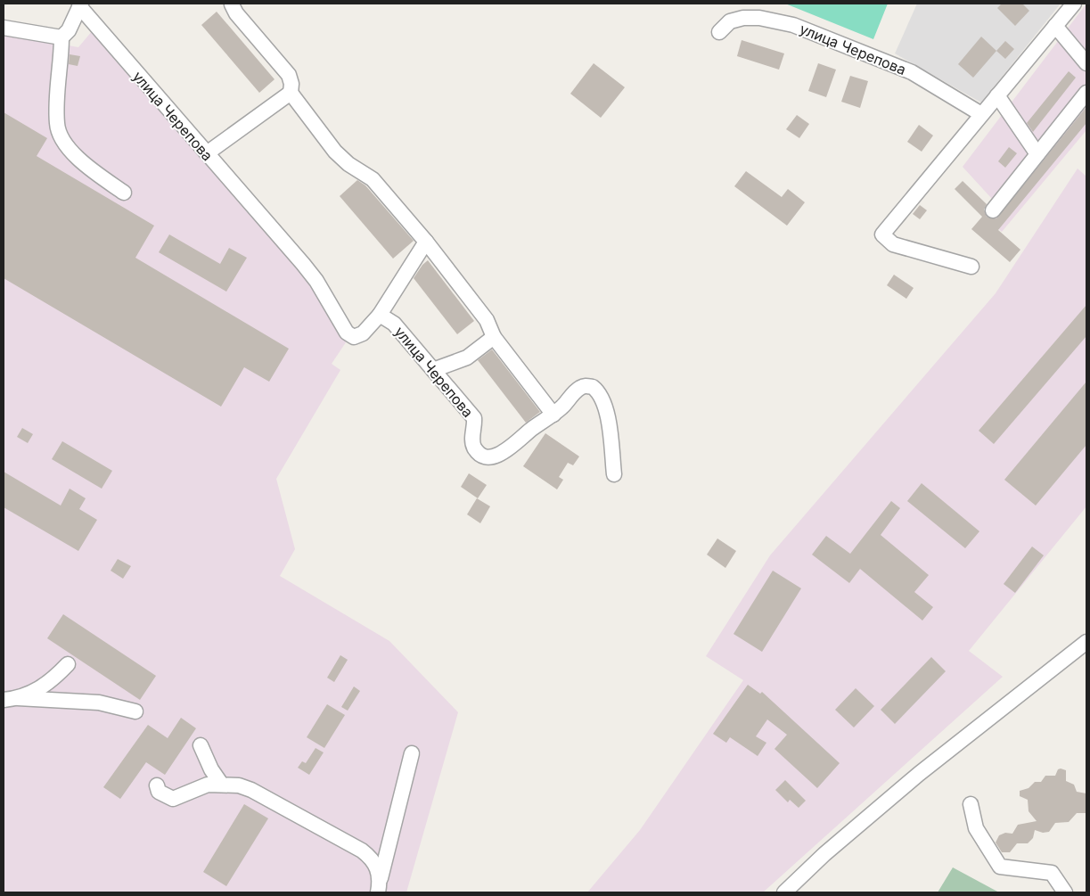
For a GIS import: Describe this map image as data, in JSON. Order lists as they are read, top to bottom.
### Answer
{
  "streets": {
    "street": ["улица Черепова"]
  }
}
